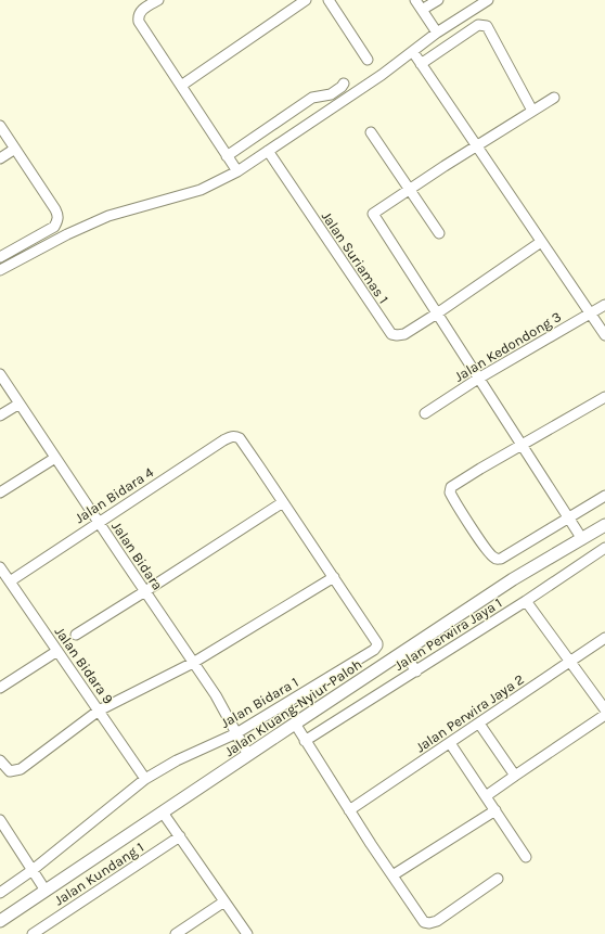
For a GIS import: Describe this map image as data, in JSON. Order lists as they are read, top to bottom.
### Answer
{
  "streets": {
    "street": [
      "Jalan Suriamas 1",
      "Jalan Kedondong 3",
      "Jalan Bidara 4",
      "Jalan Bidara",
      "Jalan Perwira Jaya 1",
      "Jalan Bidara 9",
      "Jalan Bidara 1",
      "Jalan Kluang-Nyiur-Paloh",
      "Jalan Perwira Jaya 2",
      "Jalan Kundang 1"
    ]
  },
  "crossings": [
    ["Jalan Bidara 4", "Jalan Bidara"],
    ["Jalan Bidara 4", "Jalan Bidara 9"],
    ["Jalan Bidara", "Jalan Bidara 1"],
    ["Jalan Bidara", "Jalan Kluang-Nyiur-Paloh"],
    ["Jalan Bidara 9", "Jalan Bidara 1"]
  ]
}
